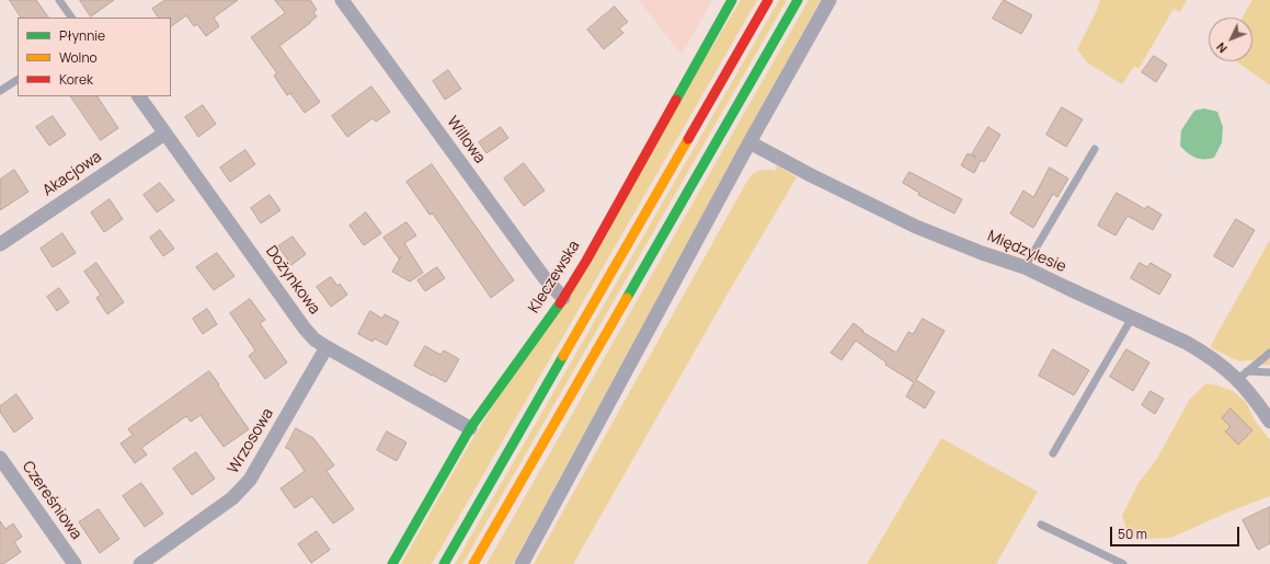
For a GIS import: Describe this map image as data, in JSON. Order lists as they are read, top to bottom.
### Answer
{
  "streets": {
    "main road": ["Kleczewska"],
    "street": [
      "Willowa",
      "Akacjowa",
      "Międzylesie",
      "Dożynkowa",
      "Wrzosowa",
      "Czereśniowa"
    ]
  },
  "crossings": [
    ["Willowa", "Kleczewska"],
    ["Akacjowa", "Dożynkowa"],
    ["Kleczewska", "Dożynkowa"],
    ["Dożynkowa", "Wrzosowa"]
  ],
  "legend": ["Płynnie", "Wolno", "Korek"],
  "scale_bar": "50 m",
  "north": "bottom left"
}
